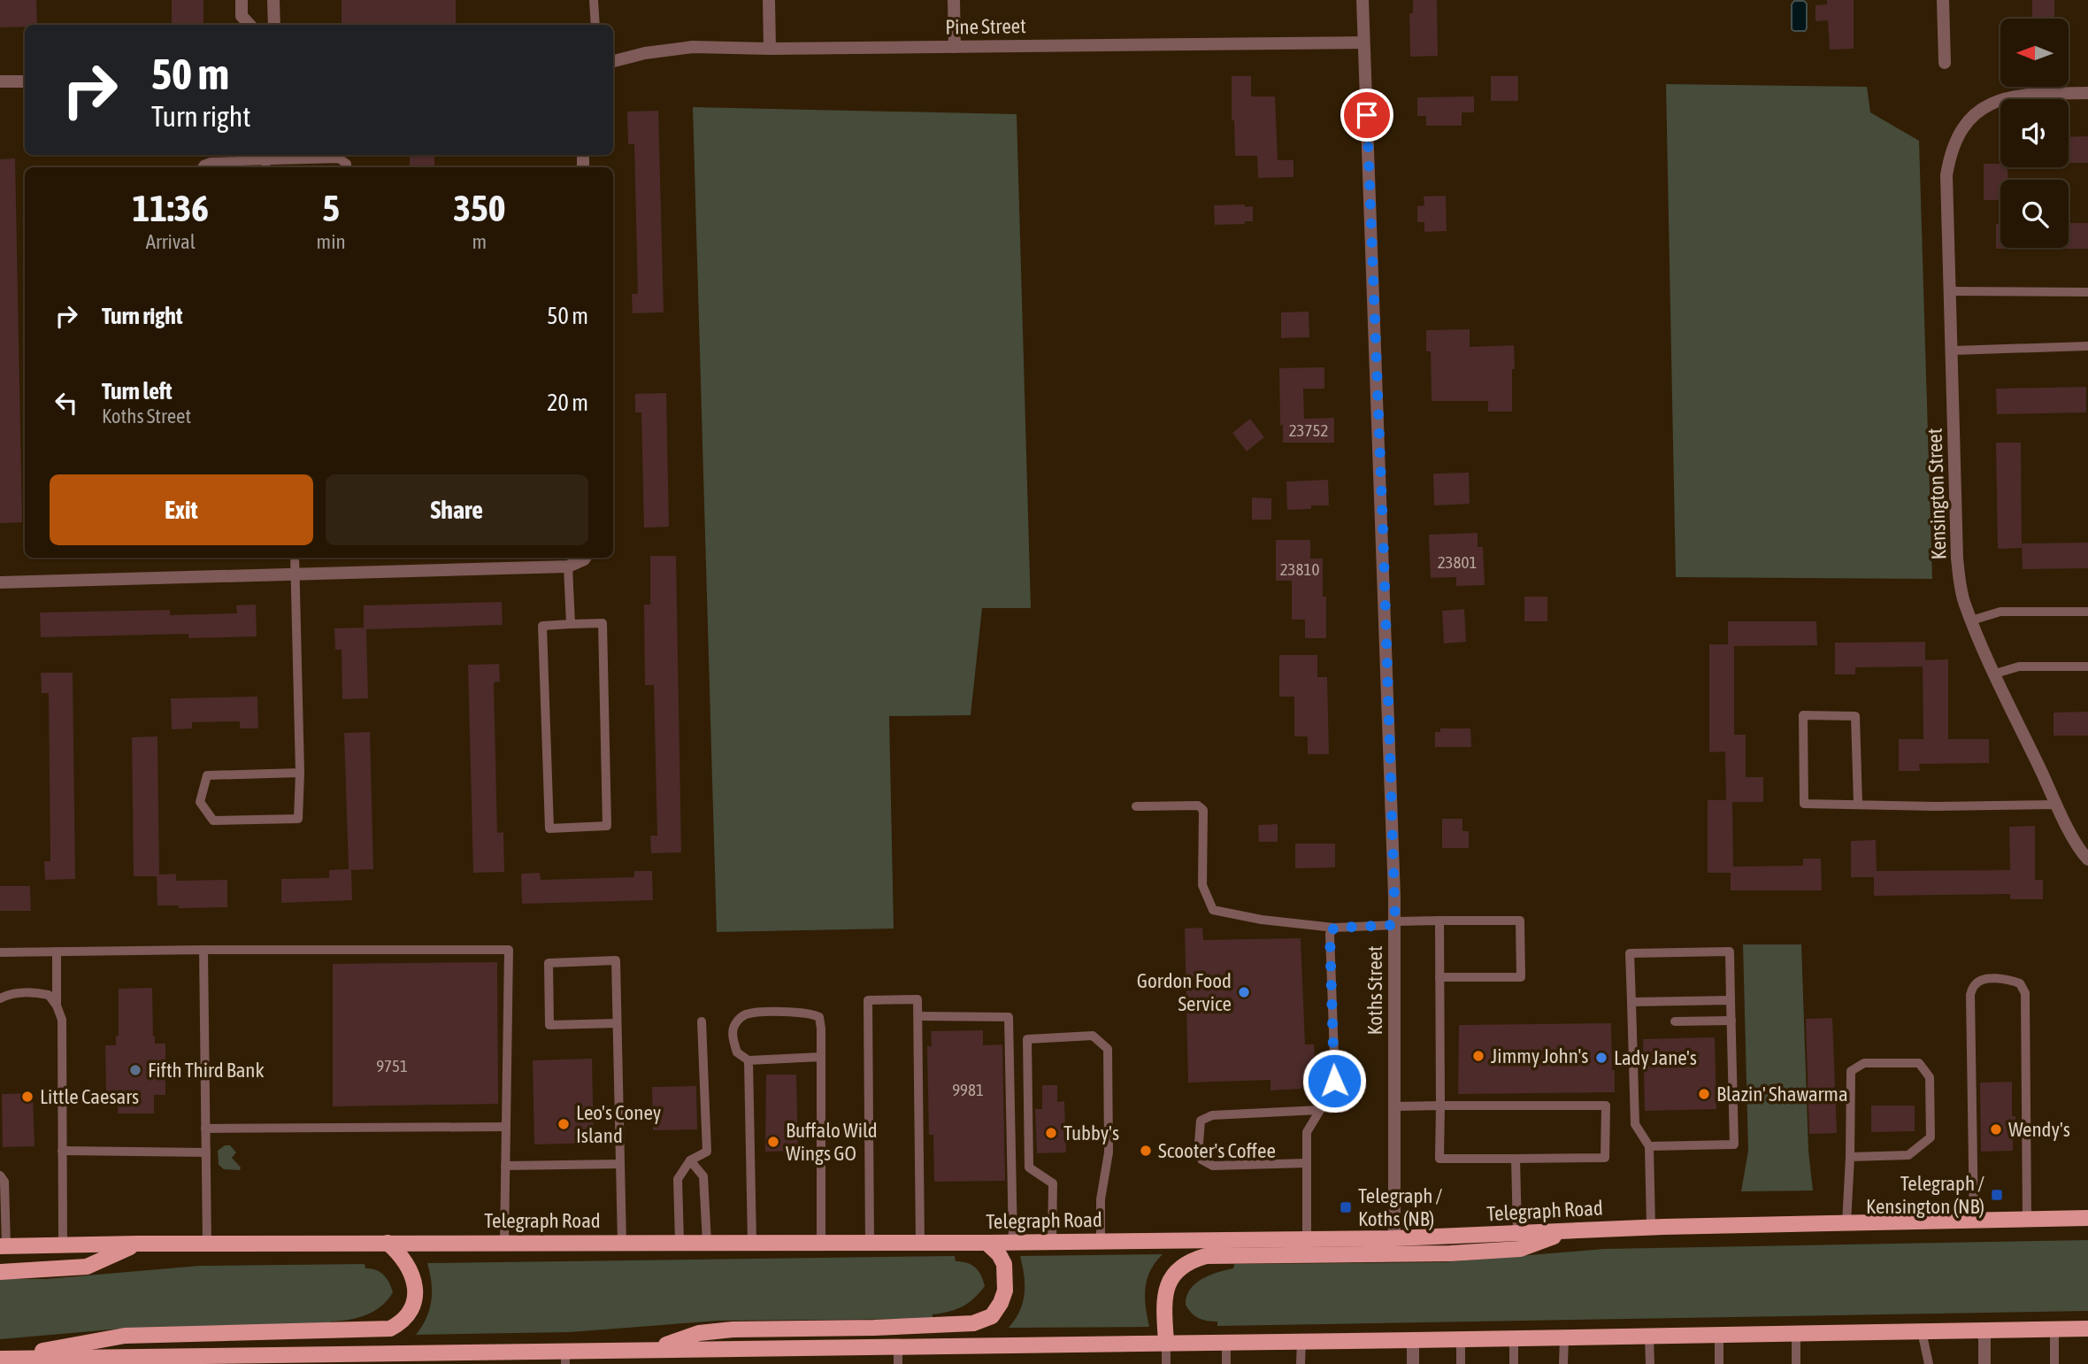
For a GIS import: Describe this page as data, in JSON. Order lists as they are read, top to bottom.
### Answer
{
  "streets": {
    "main road": ["Telegraph Road"],
    "street": ["Pine Street", "Kensington Street", "Koths Street"]
  },
  "crossings": [
    ["Pine Street", "Koths Street"],
    ["Koths Street", "Telegraph Road"]
  ],
  "places": {
    "other": [
      "Gordon Food Service",
      "Jimmy John's",
      "Lady Jane's",
      "Fifth Third Bank",
      "Blazin' Shawarma",
      "Little Caesars",
      "Leo's Coney Island",
      "Wendy's",
      "Tubby's",
      "Buffalo Wild Wings GO",
      "Scooter's Coffee"
    ],
    "transit": ["Telegraph / Kensington (NB)", "Telegraph / Koths (NB)"]
  },
  "house_numbers": [
    "23752",
    "23801",
    "23810",
    "9751",
    "9981"
  ],
  "north": "left",
  "page": {
    "turn": ["50 m", "Turn right"],
    "eta": [
      "11:36",
      "Arrival",
      "5",
      "min",
      "350",
      "m"
    ],
    "list": [
      {
        "name": "Turn right",
        "value": "50 m"
      },
      {
        "name": "Turn left",
        "note": "Koths Street",
        "value": "20 m"
      }
    ],
    "buttons": ["Exit", "Share"]
  }
}
